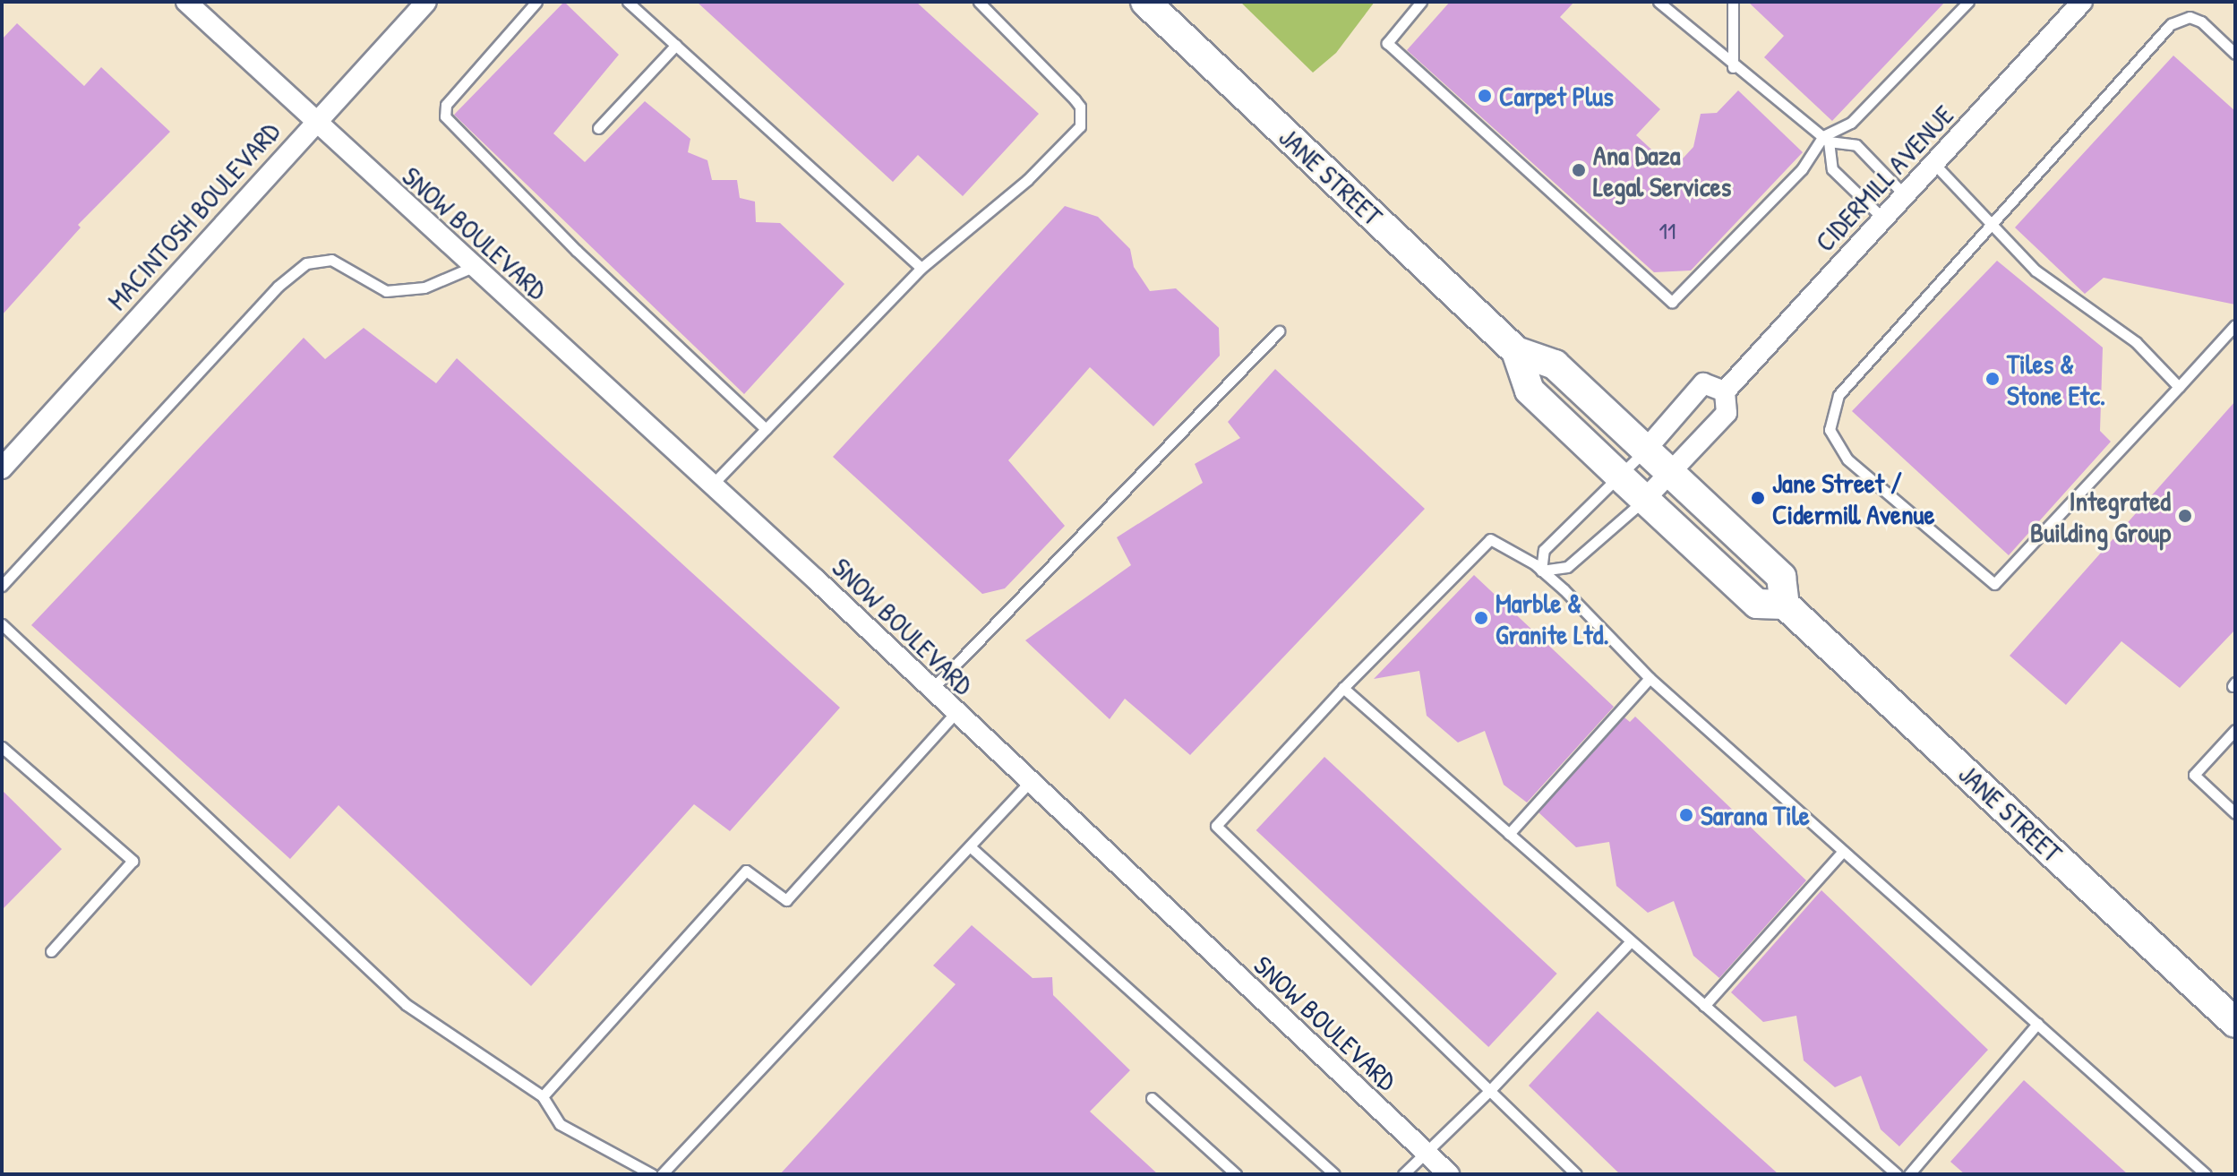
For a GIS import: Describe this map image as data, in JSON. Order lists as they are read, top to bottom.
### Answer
{
  "streets": {
    "main road": ["JANE STREET"],
    "street": ["CIDERMILL AVENUE", "MACINTOSH BOULEVARD", "SNOW BOULEVARD"]
  },
  "crossings": [
    ["JANE STREET", "CIDERMILL AVENUE"],
    ["MACINTOSH BOULEVARD", "SNOW BOULEVARD"]
  ],
  "places": [
    "Carpet Plus",
    "Ana Daza Legal Services",
    "Tiles & Stone Etc.",
    "Jane Street / Cidermill Avenue",
    "Integrated Building Group",
    "Marble & Granite Ltd.",
    "Sarana Tile"
  ],
  "house_numbers": ["11"]
}
